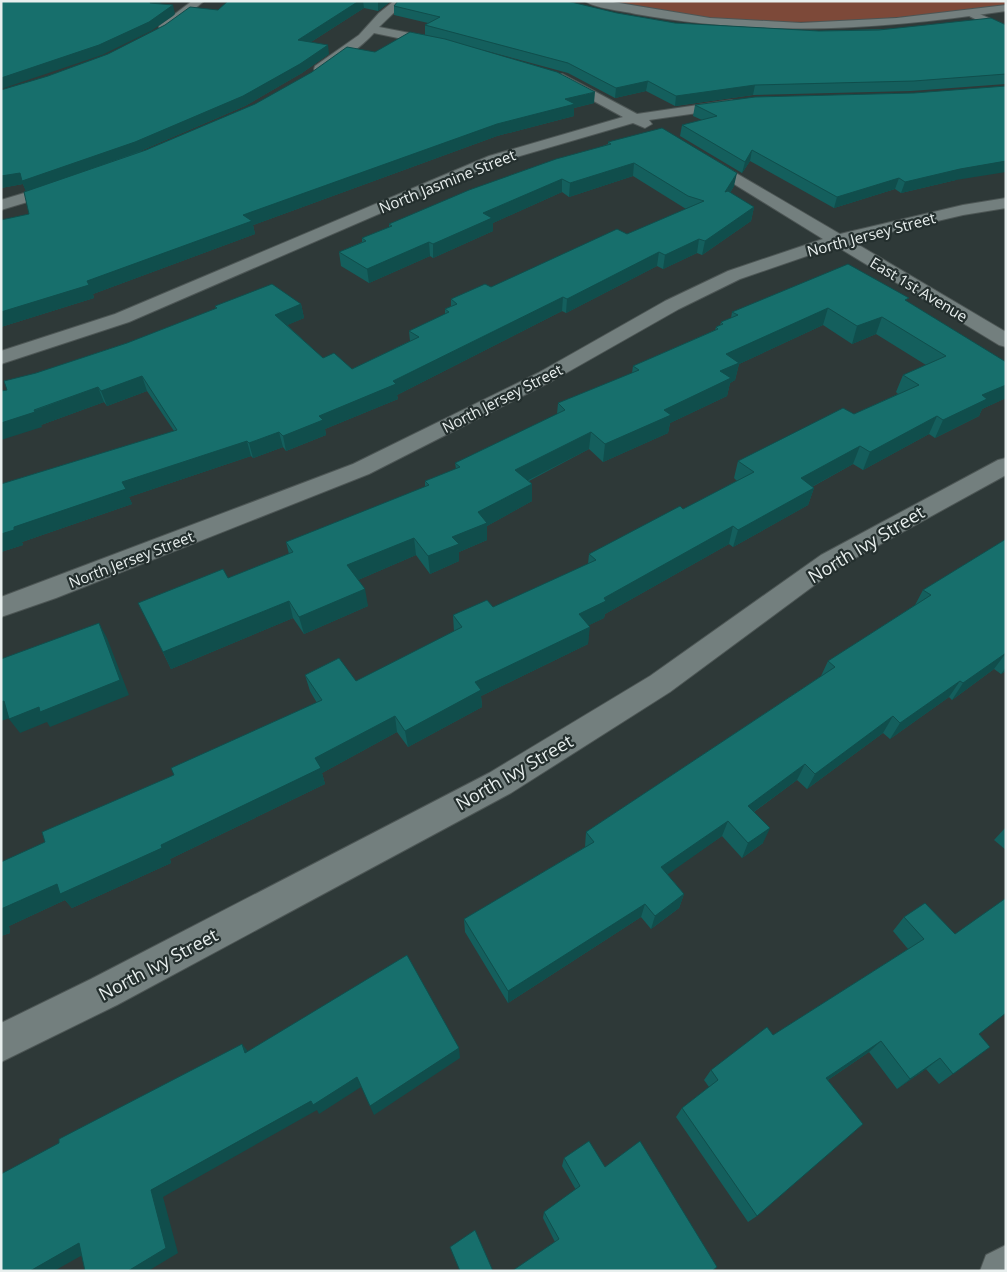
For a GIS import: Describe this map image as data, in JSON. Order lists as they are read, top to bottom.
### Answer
{
  "streets": {
    "street": [
      "North Jasmine Street",
      "North Jersey Street",
      "East 1st Avenue",
      "North Ivy Street"
    ]
  },
  "crossings": [
    ["North Jersey Street", "East 1st Avenue"]
  ]
}
